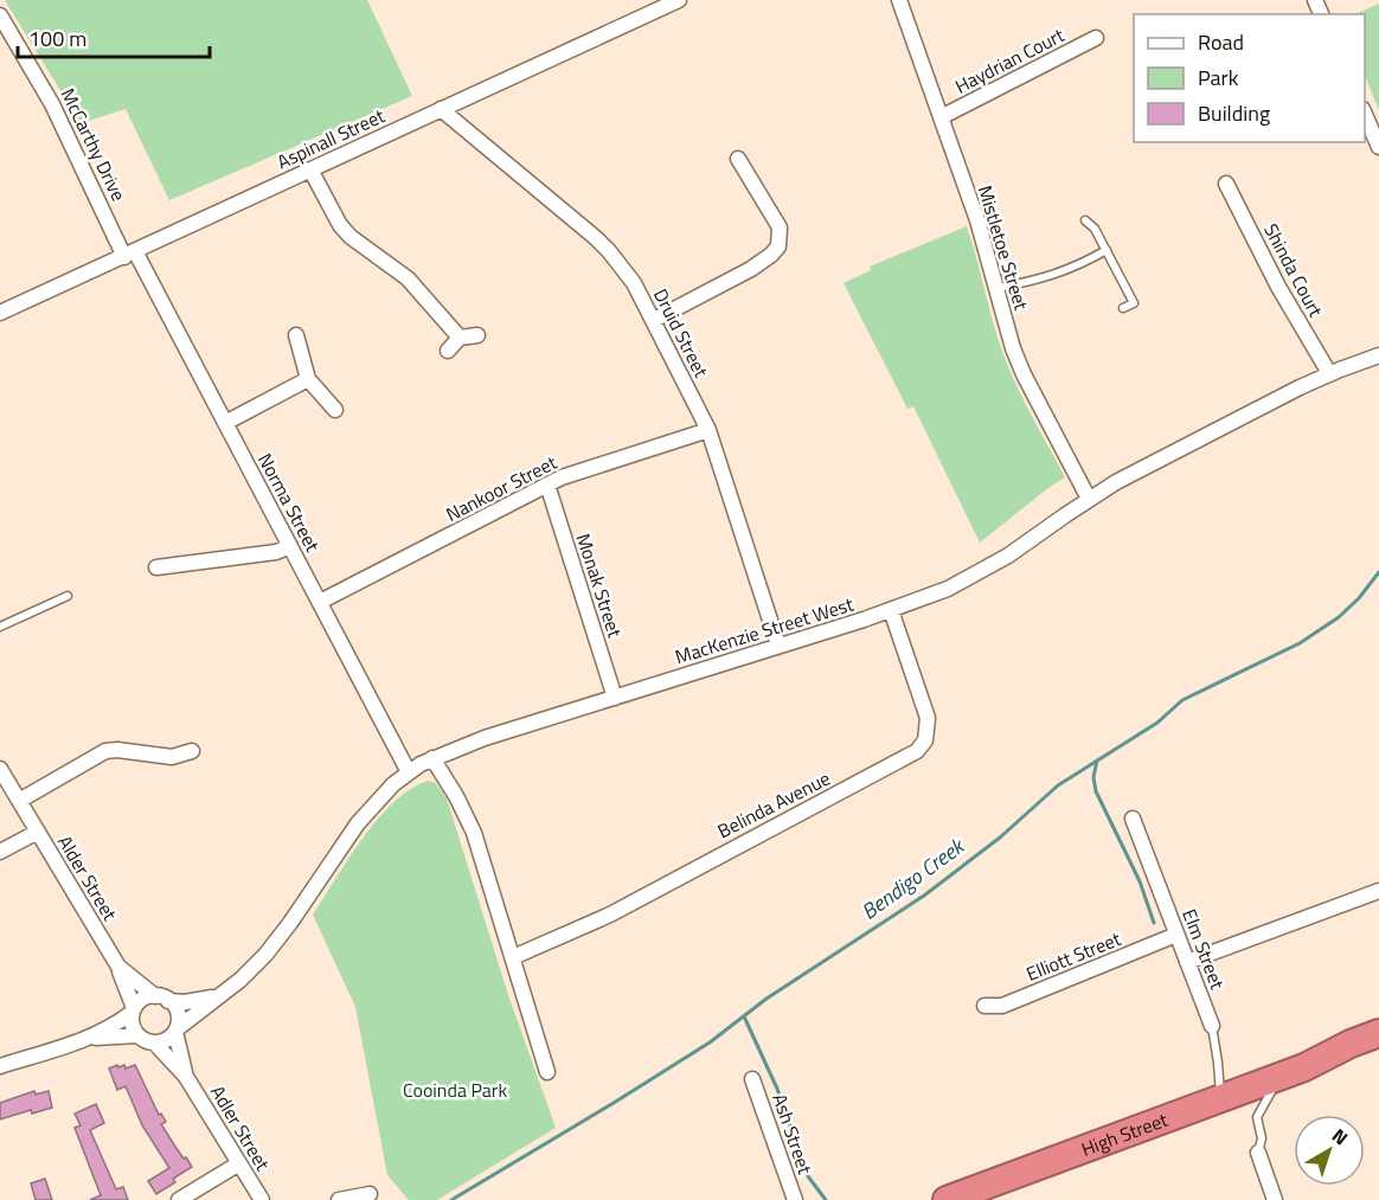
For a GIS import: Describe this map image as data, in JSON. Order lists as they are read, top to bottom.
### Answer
{
  "streets": {
    "highway": ["High Street"],
    "street": [
      "Haydrian Court",
      "Aspinall Street",
      "McCarthy Drive",
      "Mistletoe Street",
      "Shinda Court",
      "Druid Street",
      "Nankoor Street",
      "Norma Street",
      "Monak Street",
      "MacKenzie Street West",
      "Belinda Avenue",
      "Alder Street",
      "Elm Street",
      "Elliott Street",
      "Adler Street",
      "Ash Street"
    ]
  },
  "crossings": [
    ["Haydrian Court", "Mistletoe Street"],
    ["Aspinall Street", "McCarthy Drive"],
    ["Aspinall Street", "Druid Street"],
    ["Aspinall Street", "Norma Street"],
    ["McCarthy Drive", "Norma Street"],
    ["Mistletoe Street", "MacKenzie Street West"],
    ["Shinda Court", "MacKenzie Street West"],
    ["Druid Street", "Nankoor Street"],
    ["Druid Street", "MacKenzie Street West"],
    ["Nankoor Street", "Norma Street"],
    ["Nankoor Street", "Monak Street"],
    ["Norma Street", "MacKenzie Street West"],
    ["Monak Street", "MacKenzie Street West"],
    ["MacKenzie Street West", "Belinda Avenue"],
    ["MacKenzie Street West", "Alder Street"],
    ["MacKenzie Street West", "Adler Street"],
    ["Alder Street", "Adler Street"],
    ["Elm Street", "Elliott Street"],
    ["Elm Street", "High Street"]
  ],
  "water": ["Bendigo Creek"],
  "parks": ["Cooinda Park"],
  "legend": ["Road", "Park", "Building"],
  "scale_bar": "100 m",
  "north": "top right"
}
